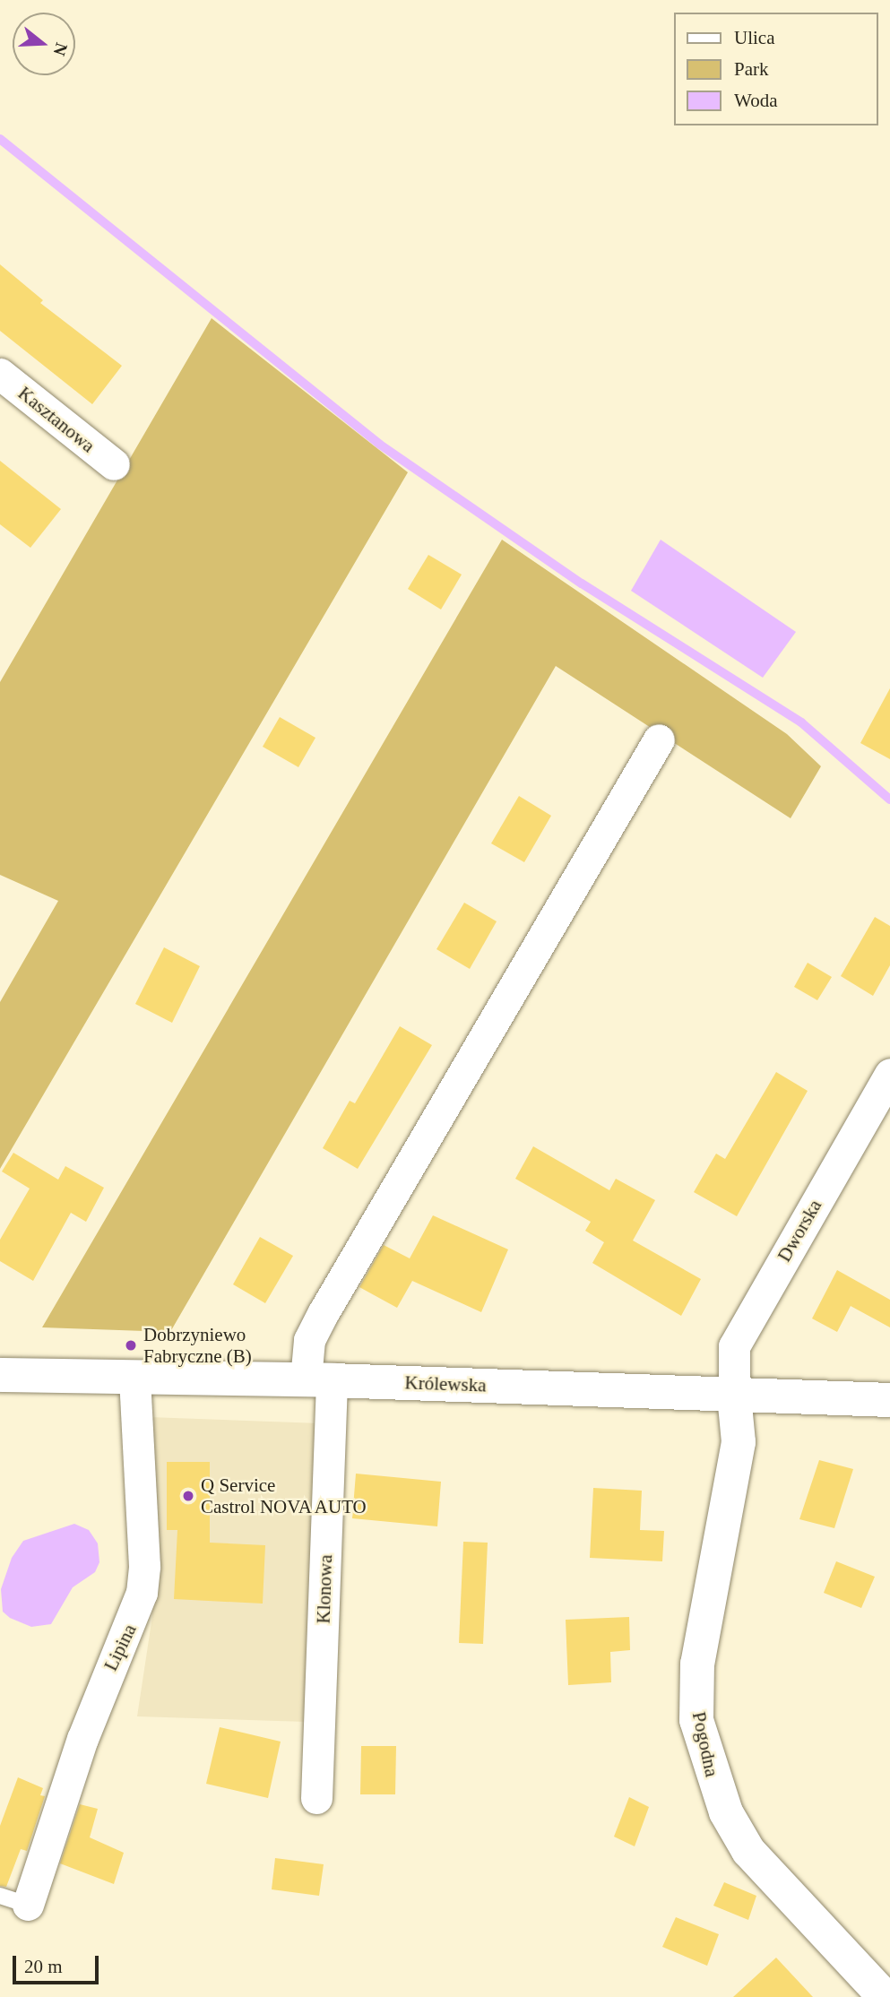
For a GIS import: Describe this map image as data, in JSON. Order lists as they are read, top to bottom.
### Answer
{
  "streets": {
    "street": [
      "Kasztanowa",
      "Dworska",
      "Królewska",
      "Klonowa",
      "Lipina",
      "Pogodna"
    ]
  },
  "crossings": [
    ["Dworska", "Królewska"],
    ["Dworska", "Pogodna"],
    ["Królewska", "Klonowa"],
    ["Królewska", "Lipina"],
    ["Królewska", "Pogodna"]
  ],
  "places": ["Dobrzyniewo Fabryczne (B)", "Q Service Castrol NOVA AUTO"],
  "legend": ["Ulica", "Park", "Woda"],
  "scale_bar": "20 m",
  "north": "right"
}
